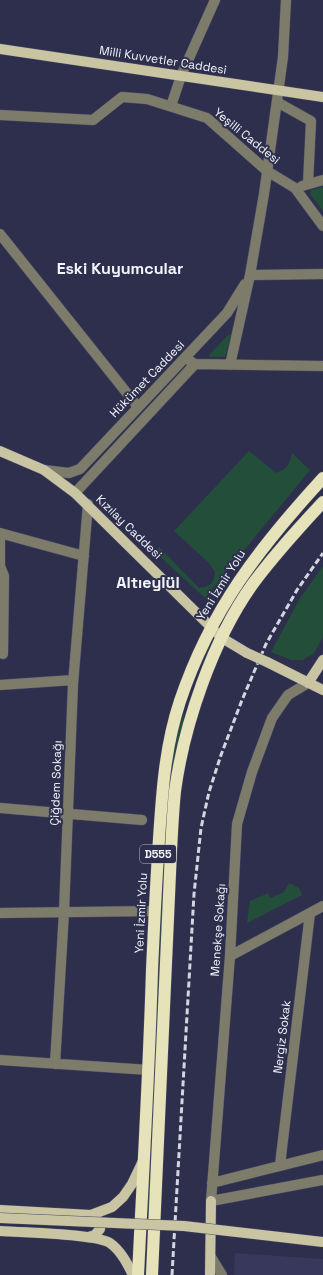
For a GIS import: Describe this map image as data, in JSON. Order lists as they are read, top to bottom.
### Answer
{
  "streets": {
    "highway": ["Yeni İzmir Yolu", "D555"],
    "main road": ["Milli Kuvvetler Caddesi", "Kızılay Caddesi"],
    "street": [
      "Yeşilli Caddesi",
      "Hükümet Caddesi",
      "Çiğdem Sokağı",
      "Menekşe Sokağı",
      "Nergiz Sokak"
    ]
  },
  "crossings": [
    ["Hükümet Caddesi", "Kızılay Caddesi"],
    ["Kızılay Caddesi", "Yeni İzmir Yolu"],
    ["Kızılay Caddesi", "Çiğdem Sokağı"],
    ["Kızılay Caddesi", "D555"],
    ["Kızılay Caddesi", "Menekşe Sokağı"]
  ],
  "districts": ["Eski Kuyumcular", "Altıeylül"]
}
